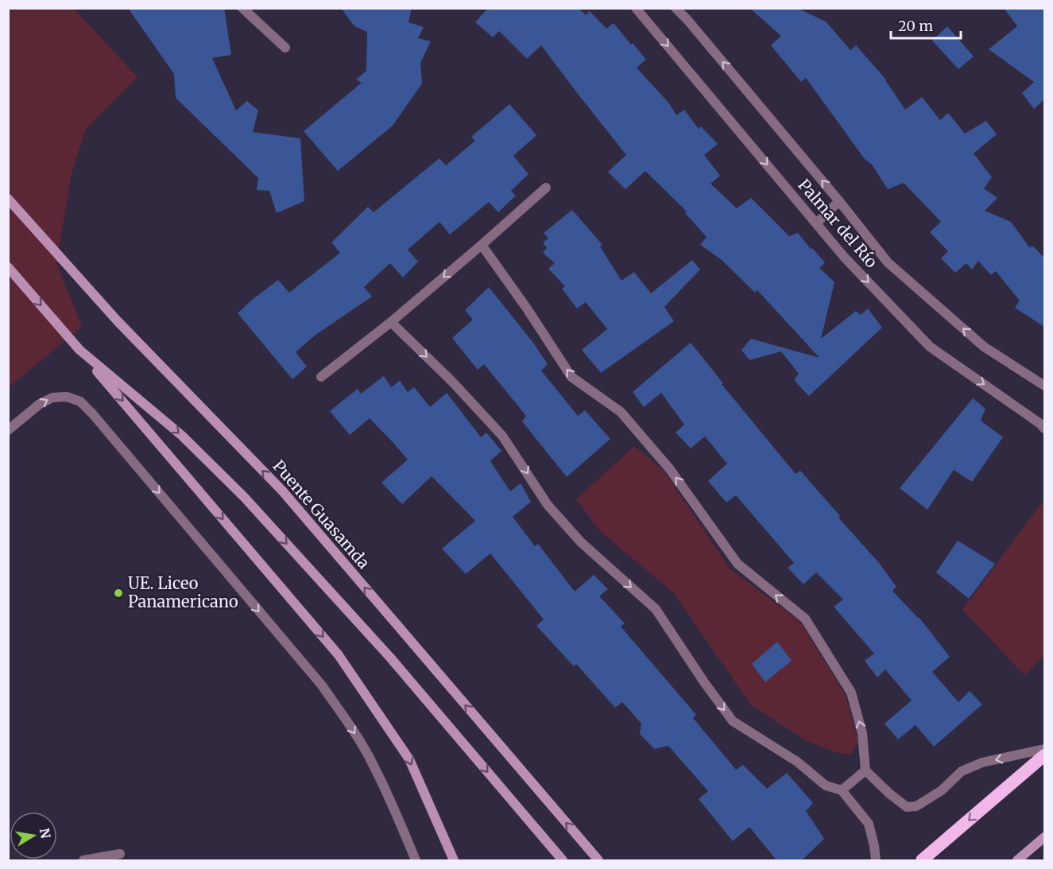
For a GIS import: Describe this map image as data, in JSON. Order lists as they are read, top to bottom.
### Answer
{
  "streets": {
    "main road": ["Puente Guasamda"],
    "street": ["Palmar del Río"]
  },
  "places": ["UE. Liceo Panamericano"],
  "scale_bar": "20 m",
  "north": "right"
}
